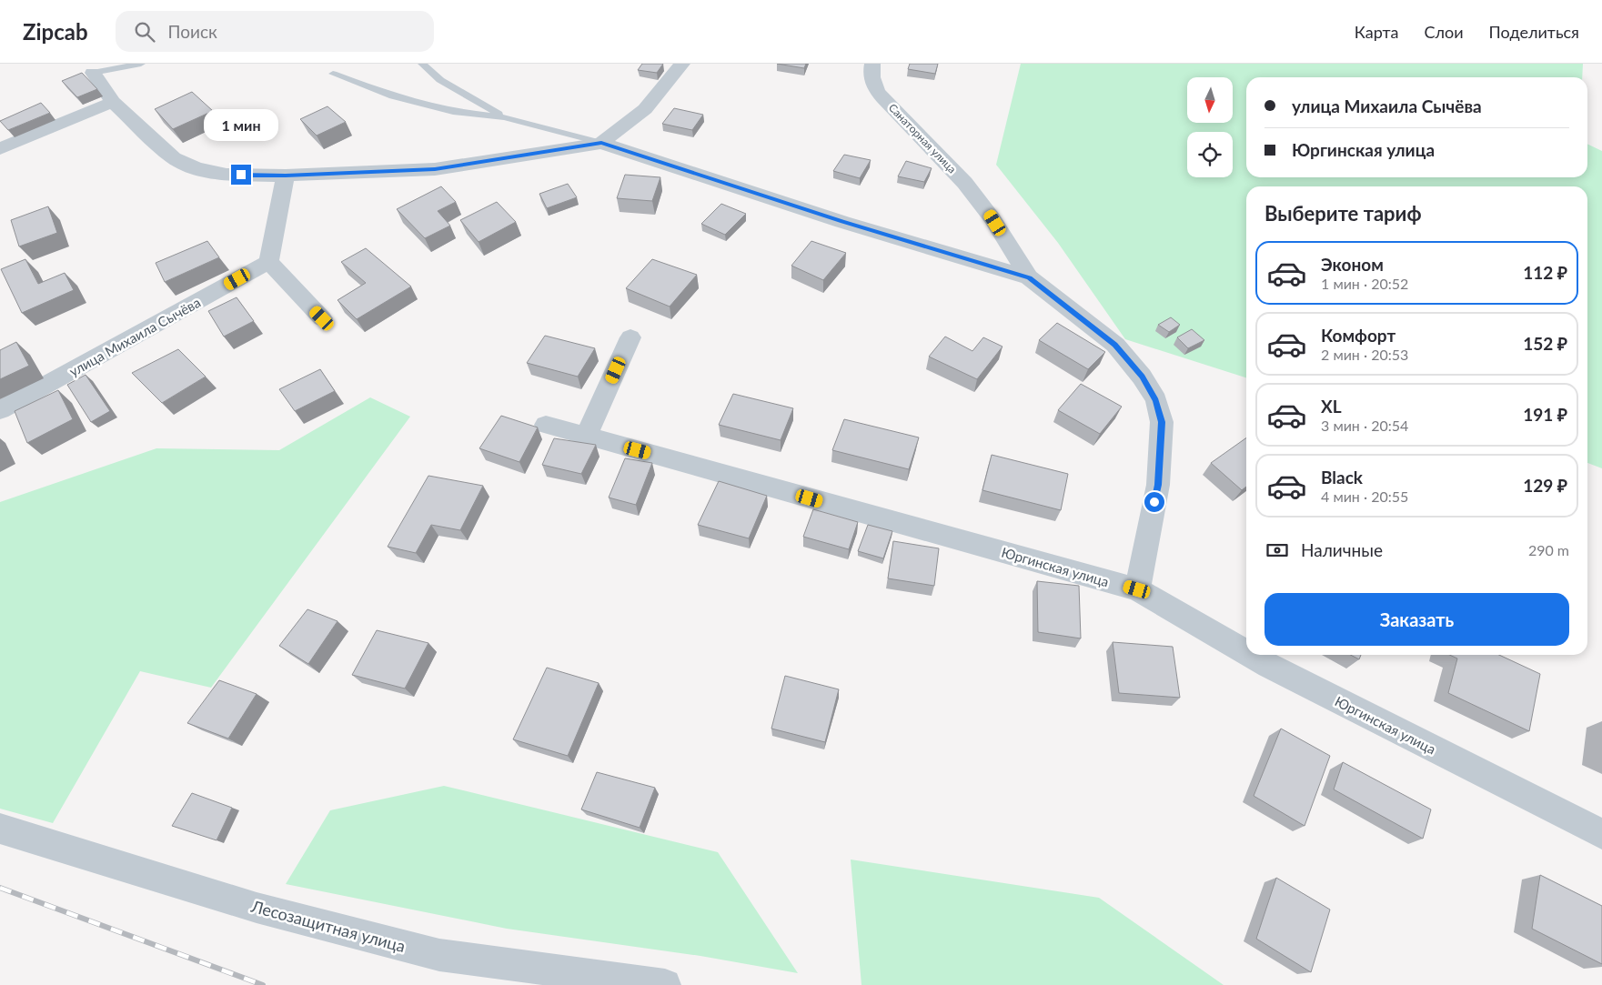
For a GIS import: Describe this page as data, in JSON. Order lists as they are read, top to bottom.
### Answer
{
  "streets": {
    "street": [
      "Санаторная улица",
      "улица Михаила Сычёва",
      "Юргинская улица",
      "Лесозащитная улица"
    ]
  },
  "north": "bottom",
  "page": {
    "header": "Zipcab",
    "search": "Поиск",
    "nav": ["Карта", "Слои", "Поделиться"],
    "banner": ["улица Михаила Сычёва", "Юргинская улица"],
    "bubble": "1 мин",
    "heading": "Выберите тариф",
    "list": [
      {
        "name": "Эконом",
        "note": "1 мин · 20:52",
        "value": "112 ₽"
      },
      {
        "name": "Комфорт",
        "note": "2 мин · 20:53",
        "value": "152 ₽"
      },
      {
        "name": "XL",
        "note": "3 мин · 20:54",
        "value": "191 ₽"
      },
      {
        "name": "Black",
        "note": "4 мин · 20:55",
        "value": "129 ₽"
      }
    ],
    "pay": ["Наличные", "290 m"],
    "buttons": "Заказать"
  }
}
